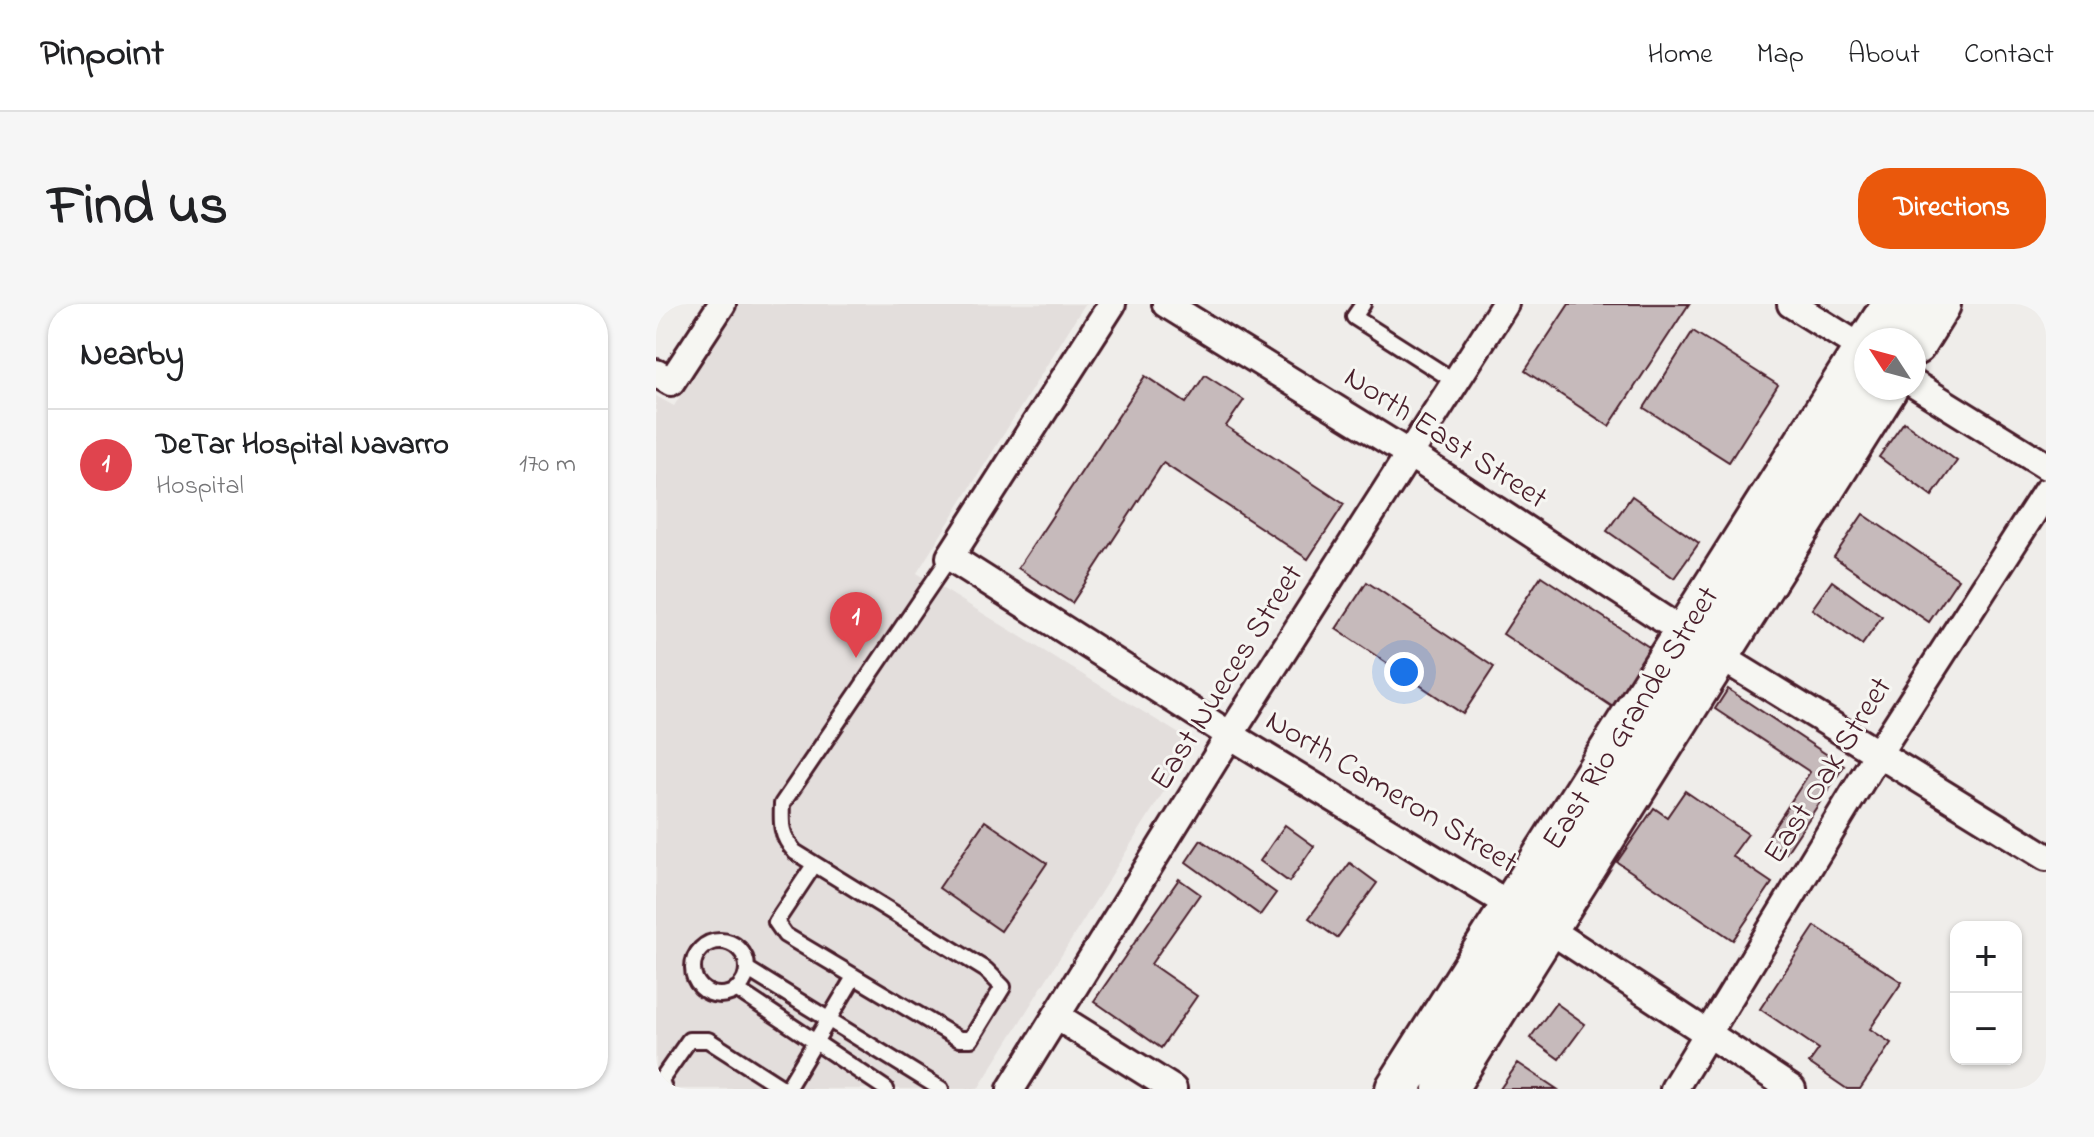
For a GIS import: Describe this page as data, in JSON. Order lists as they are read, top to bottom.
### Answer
{
  "streets": {
    "main road": ["East Rio Grande Street"],
    "street": [
      "North East Street",
      "East Nueces Street",
      "East Oak Street",
      "North Cameron Street"
    ]
  },
  "crossings": [
    ["North East Street", "East Nueces Street"],
    ["North East Street", "East Rio Grande Street"],
    ["North East Street", "East Oak Street"],
    ["East Nueces Street", "North Cameron Street"],
    ["East Rio Grande Street", "North Cameron Street"],
    ["East Oak Street", "North Cameron Street"]
  ],
  "north": "top left",
  "page": {
    "header": "Pinpoint",
    "nav": [
      "Home",
      "Map",
      "About",
      "Contact"
    ],
    "title": "Find us",
    "buttons": "Directions",
    "heading": "Nearby",
    "list": [
      {
        "mark": "1",
        "name": "DeTar Hospital Navarro",
        "note": "Hospital",
        "value": "170 m"
      }
    ],
    "pins": "1",
    "map_buttons": ["+", "−"]
  }
}
